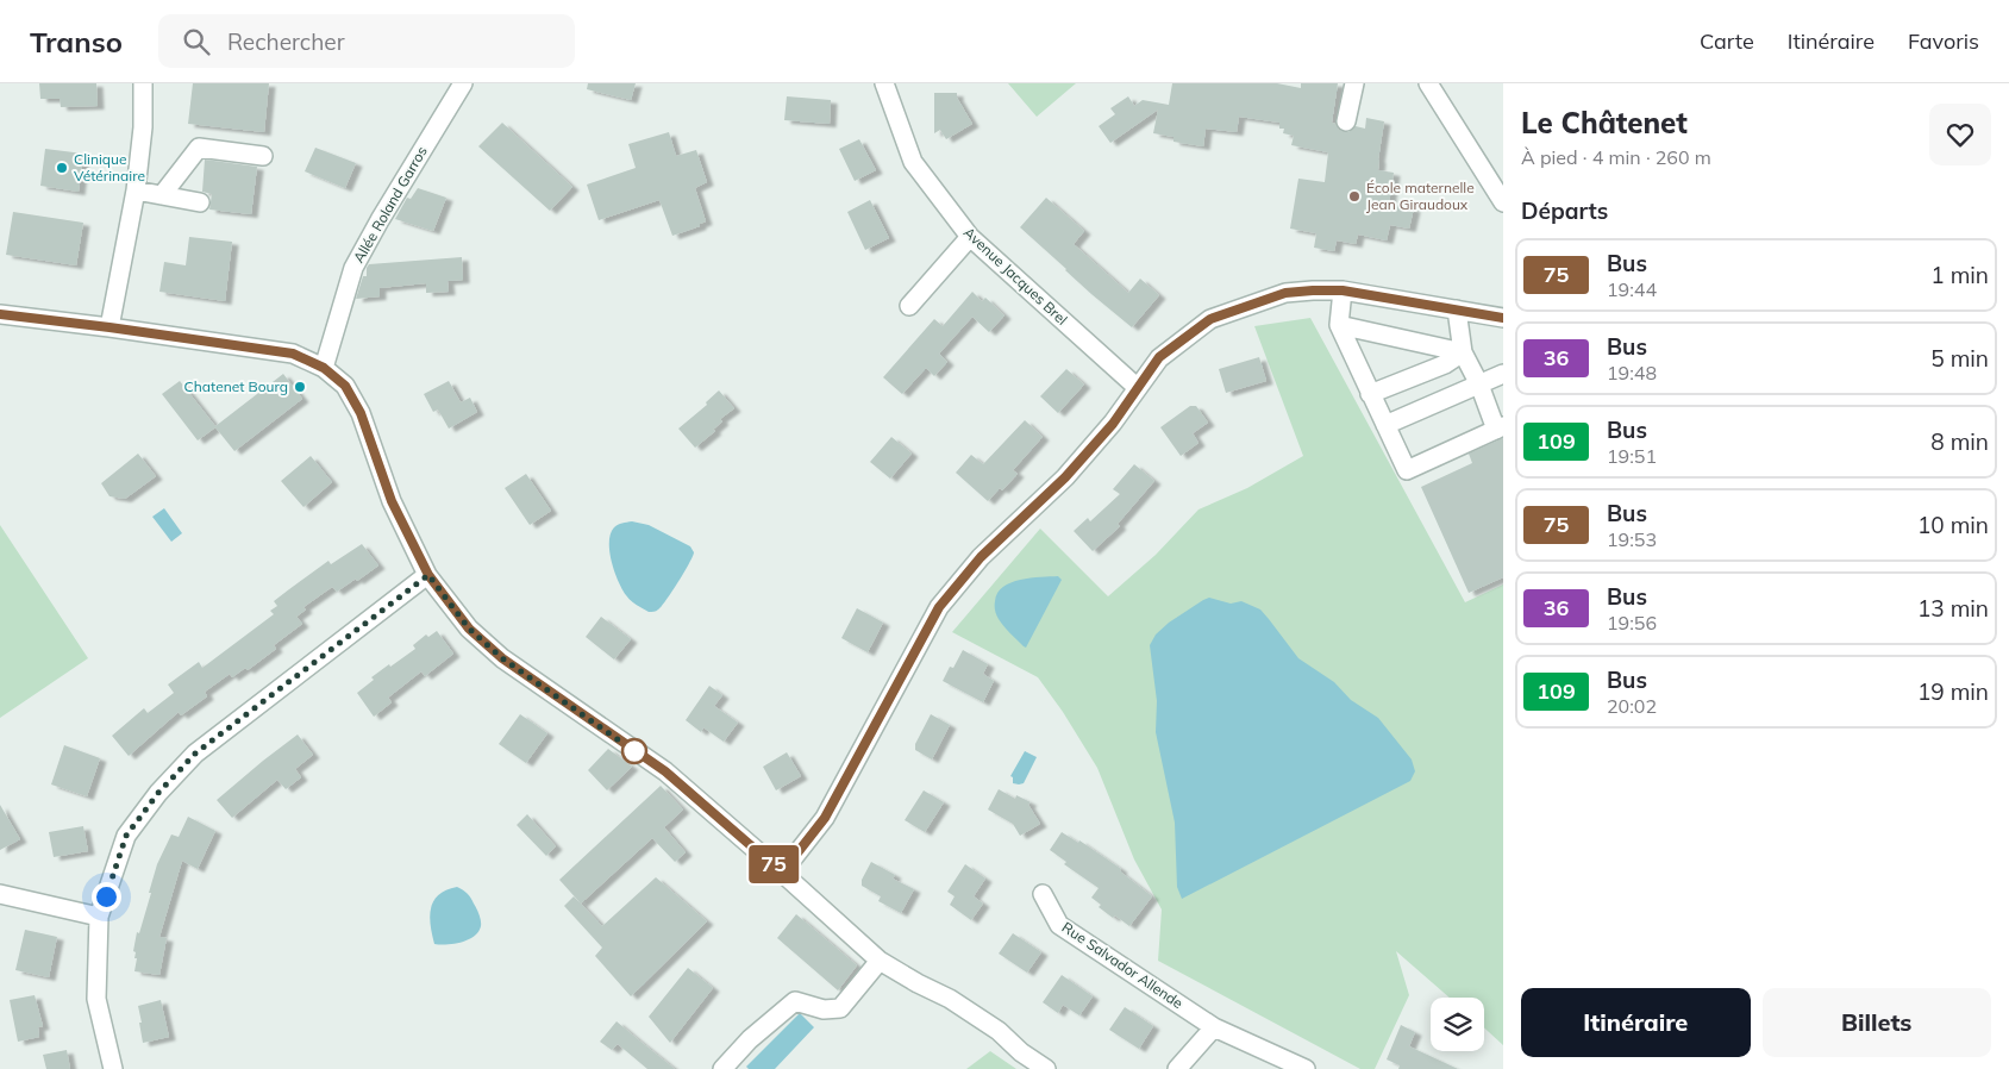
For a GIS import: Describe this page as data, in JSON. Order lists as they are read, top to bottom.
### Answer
{
  "streets": {
    "street": ["Allée Roland Garros", "Avenue Jacques Brel", "Rue Salvador Allende"]
  },
  "places": ["Clinique Vétérinaire", "École maternelle Jean Giraudoux", "Chatenet Bourg"],
  "lines": ["bus line 75"],
  "page": {
    "header": "Transo",
    "search": "Rechercher",
    "nav": ["Carte", "Itinéraire", "Favoris"],
    "on_map": "75",
    "heading": [
      ["Le Châtenet", "À pied · 4 min · 260 m"],
      "Départs"
    ],
    "list": [
      {
        "mark": "75",
        "name": "Bus",
        "note": "19:44",
        "value": "1 min"
      },
      {
        "mark": "36",
        "name": "Bus",
        "note": "19:48",
        "value": "5 min"
      },
      {
        "mark": "109",
        "name": "Bus",
        "note": "19:51",
        "value": "8 min"
      },
      {
        "mark": "75",
        "name": "Bus",
        "note": "19:53",
        "value": "10 min"
      },
      {
        "mark": "36",
        "name": "Bus",
        "note": "19:56",
        "value": "13 min"
      },
      {
        "mark": "109",
        "name": "Bus",
        "note": "20:02",
        "value": "19 min"
      }
    ],
    "buttons": ["Itinéraire", "Billets"]
  }
}
